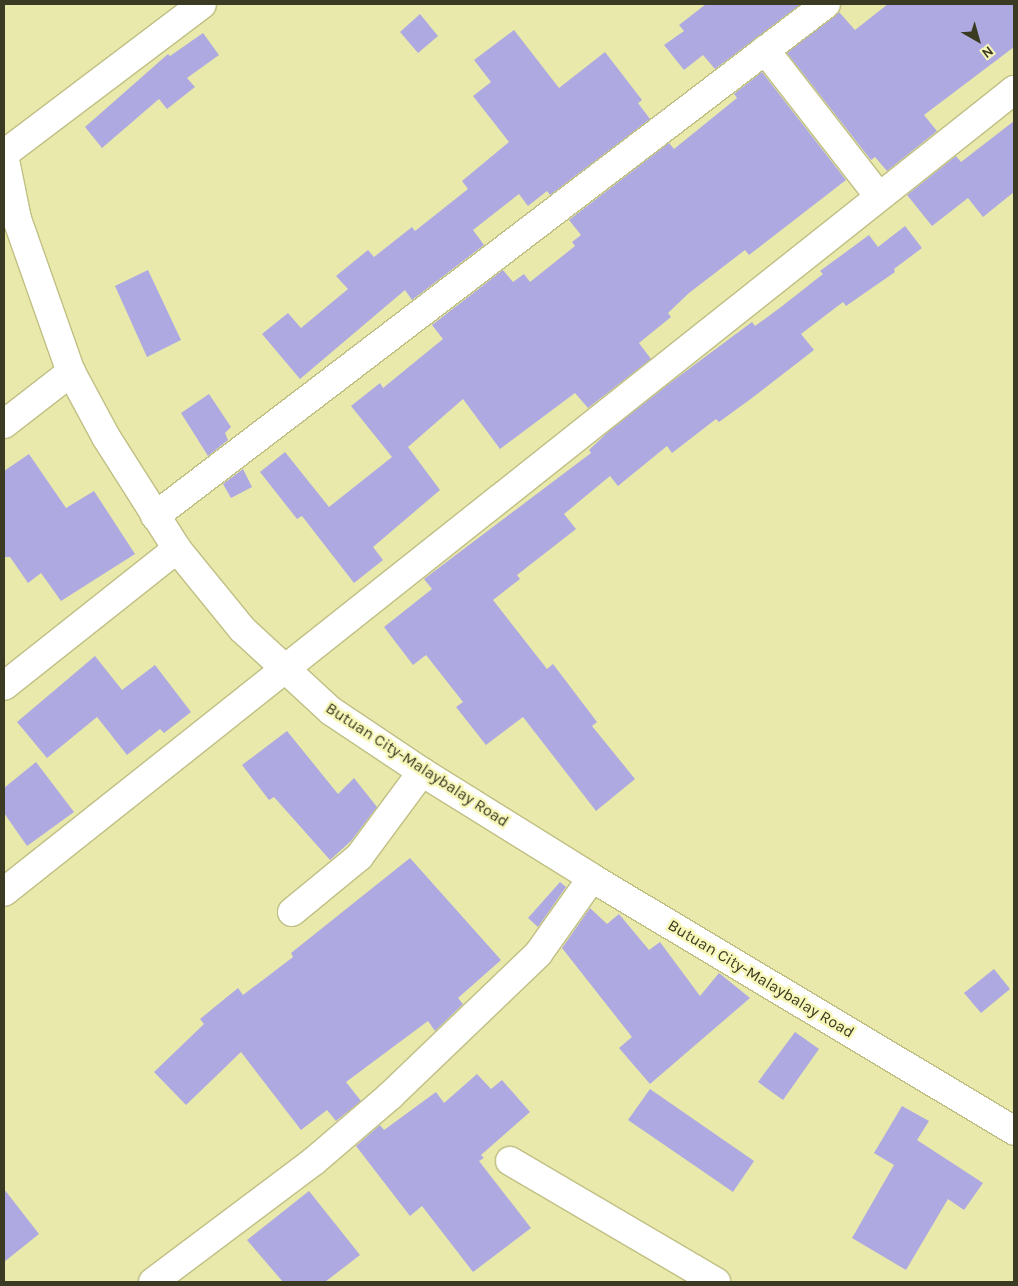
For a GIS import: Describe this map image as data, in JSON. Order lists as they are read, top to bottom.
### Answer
{
  "streets": {
    "street": ["Butuan City-Malaybalay Road"]
  },
  "north": "bottom right"
}
